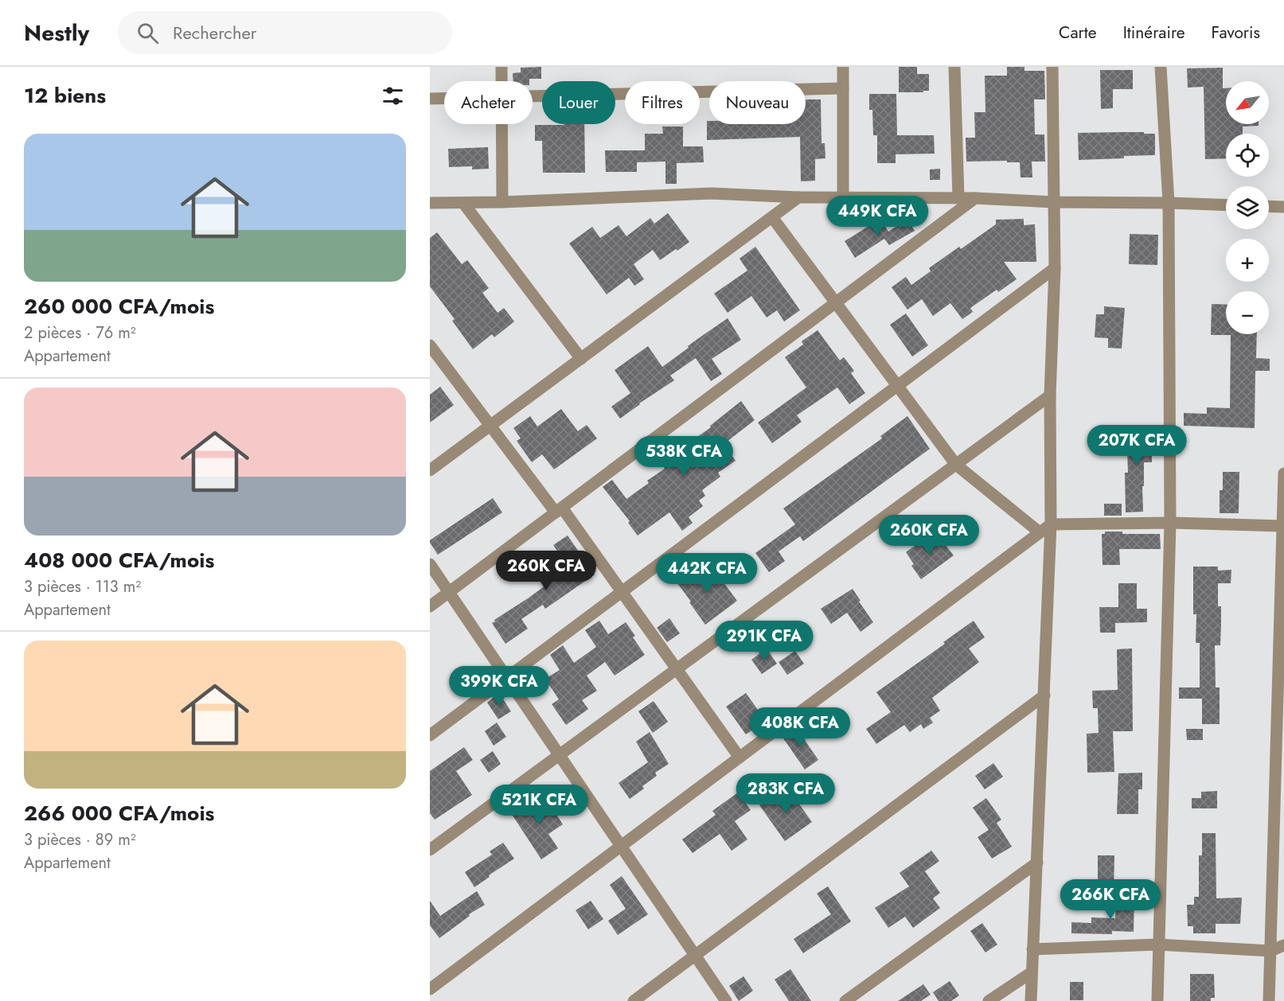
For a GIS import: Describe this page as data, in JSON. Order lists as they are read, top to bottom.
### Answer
{
  "north": "bottom left",
  "page": {
    "header": "Nestly",
    "search": "Rechercher",
    "nav": ["Carte", "Itinéraire", "Favoris"],
    "heading": "12 biens",
    "map_buttons": ["+", "−"],
    "chip": [
      "Acheter",
      "Louer",
      "Filtres",
      "Nouveau"
    ],
    "list": [
      {
        "name": "260 000 CFA/mois",
        "note": "2 pièces · 76 m² · Appartement"
      },
      {
        "name": "408 000 CFA/mois",
        "note": "3 pièces · 113 m² · Appartement"
      },
      {
        "name": "266 000 CFA/mois",
        "note": "3 pièces · 89 m² · Appartement"
      }
    ],
    "price": [
      "449K CFA",
      "207K CFA",
      "538K CFA",
      "260K CFA",
      "260K CFA",
      "442K CFA",
      "291K CFA",
      "399K CFA",
      "408K CFA",
      "283K CFA",
      "521K CFA",
      "266K CFA"
    ]
  }
}
